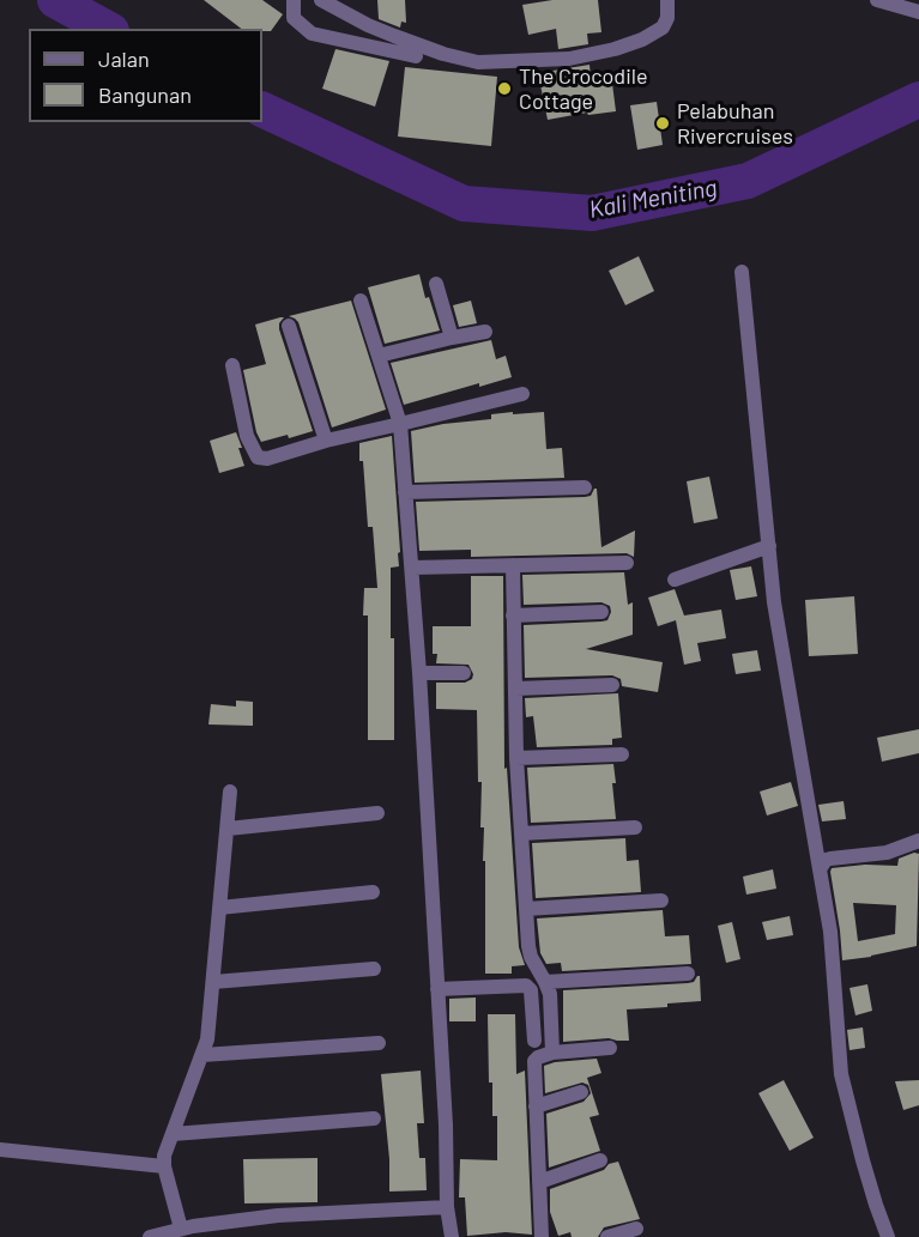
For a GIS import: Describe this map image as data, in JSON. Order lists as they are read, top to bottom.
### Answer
{
  "water": ["Kali Meniting"],
  "places": ["The Crocodile Cottage", "Pelabuhan Rivercruises"],
  "legend": ["Jalan", "Bangunan"]
}
